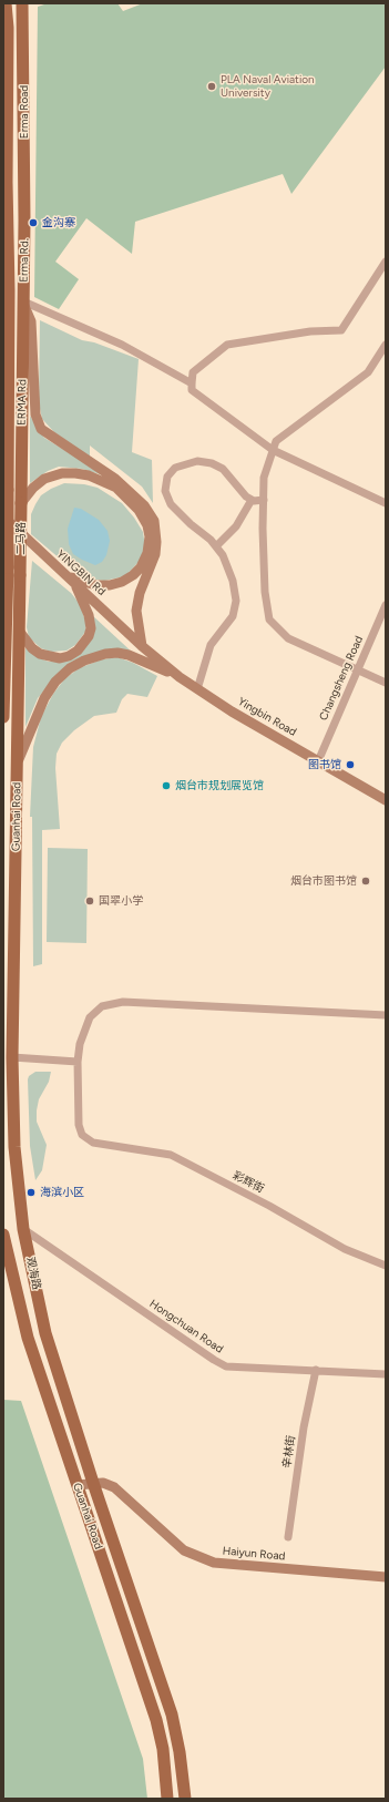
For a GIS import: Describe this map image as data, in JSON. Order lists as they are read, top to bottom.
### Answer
{
  "streets": {
    "main road": [
      "Erma Road",
      "ERMA Rd",
      "二马路",
      "YINGBIN Rd",
      "Yingbin Road",
      "Guanhai Road",
      "观海路",
      "Haiyun Road"
    ],
    "street": [
      "Changsheng Road",
      "彩辉街",
      "Hongchuan Road",
      "辛林街"
    ]
  },
  "crossings": [
    ["Erma Road", "ERMA Rd"],
    ["ERMA Rd", "二马路"],
    ["二马路", "Guanhai Road"],
    ["YINGBIN Rd", "Yingbin Road"],
    ["Changsheng Road", "Yingbin Road"],
    ["Guanhai Road", "观海路"],
    ["Guanhai Road", "Haiyun Road"],
    ["观海路", "Hongchuan Road"],
    ["观海路", "Haiyun Road"],
    ["Hongchuan Road", "辛林街"]
  ],
  "places": [
    "PLA Naval Aviation University",
    "金沟寨",
    "图书馆",
    "烟台市规划展览馆",
    "烟台市图书馆",
    "国翠小学",
    "海滨小区"
  ]
}
